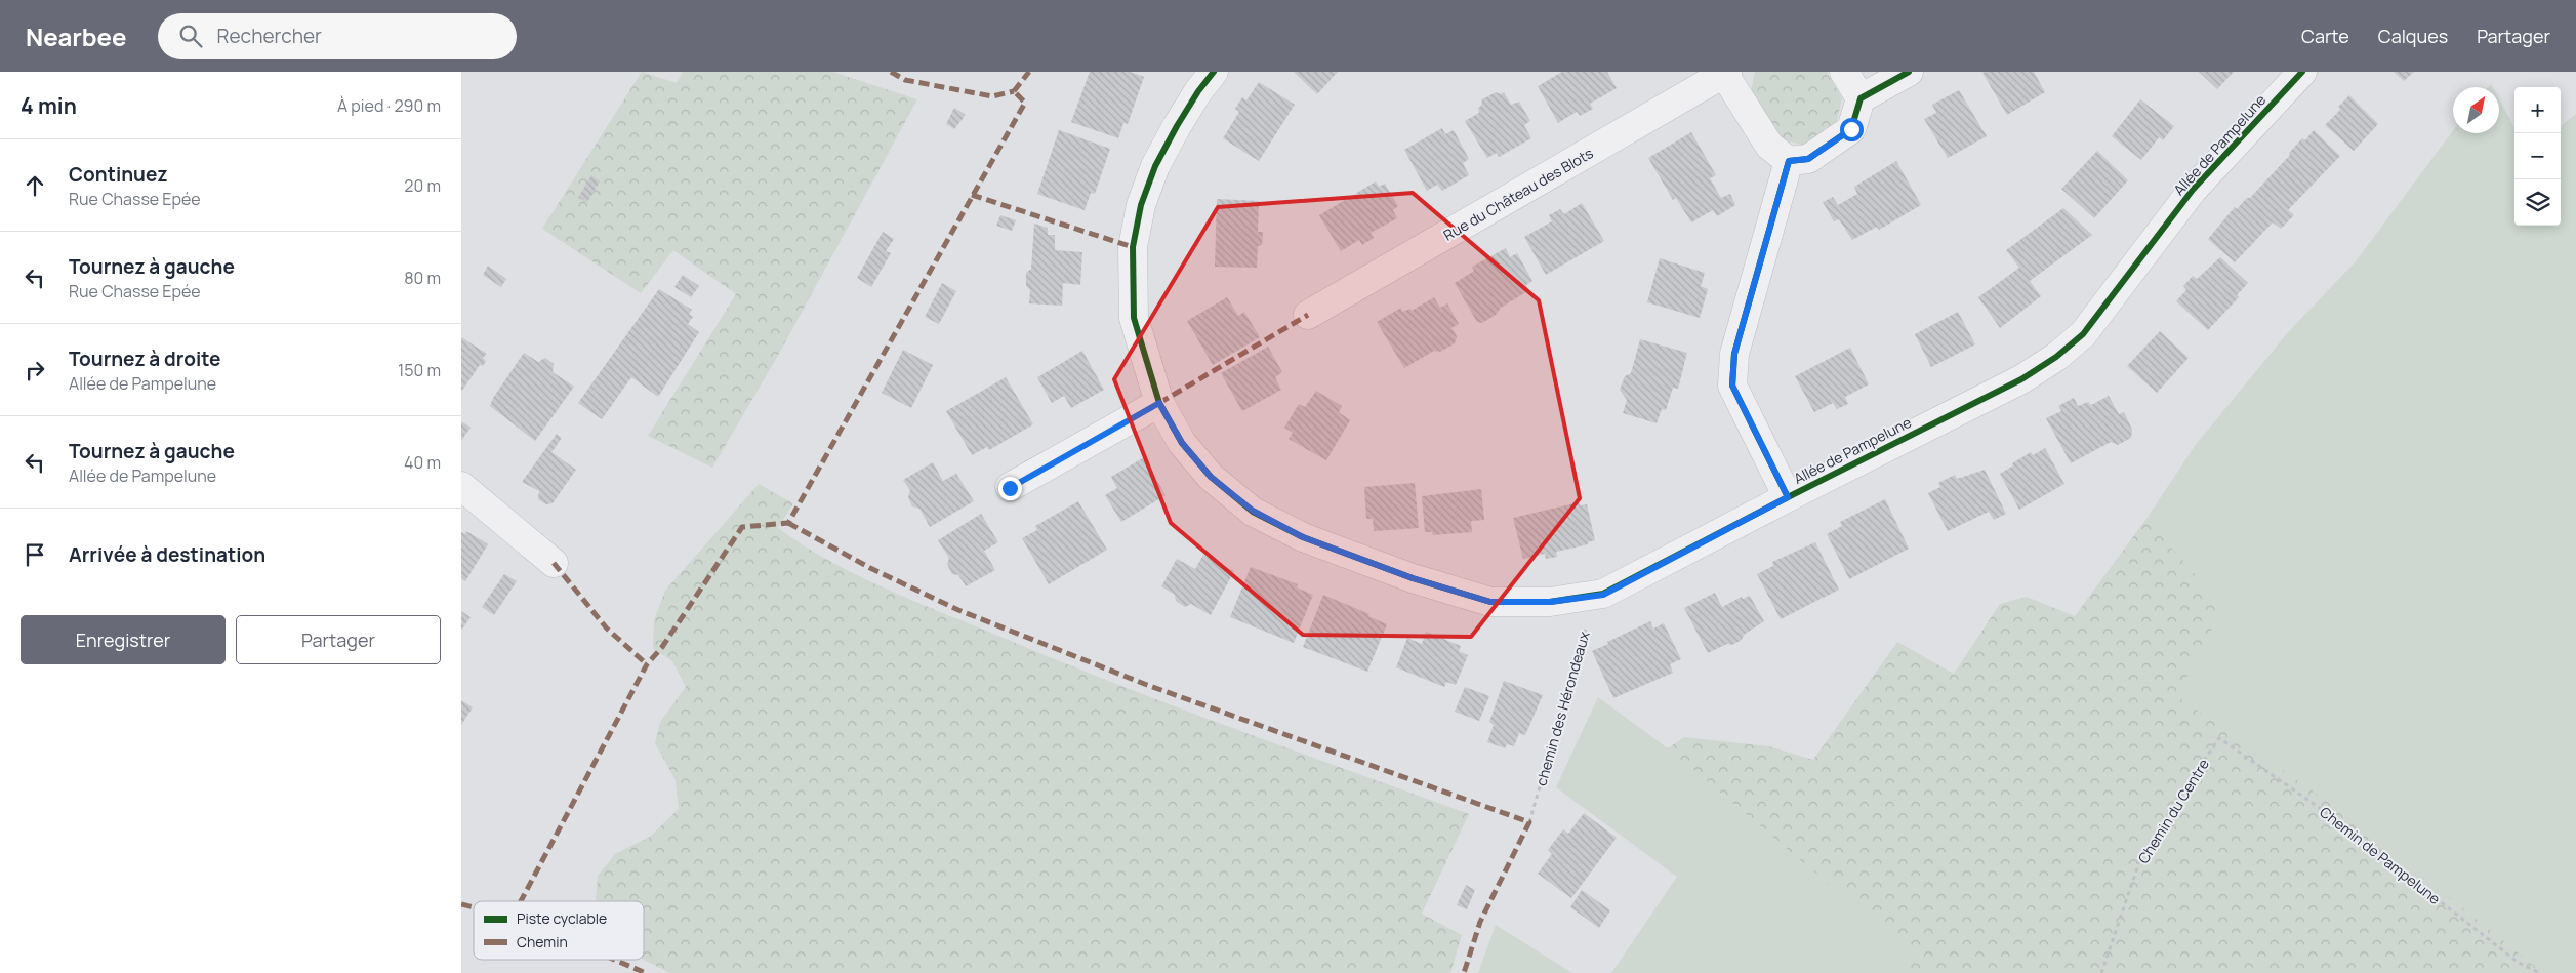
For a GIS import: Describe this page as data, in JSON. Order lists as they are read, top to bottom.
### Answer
{
  "streets": {
    "street": ["Allée de Pampelune", "Rue du Château des Blots"],
    "path": ["chemin des Hérondeaux", "Chemin du Centre", "Chemin de Pampelune"]
  },
  "crossings": [
    ["Allée de Pampelune", "chemin des Hérondeaux"],
    ["Chemin du Centre", "Chemin de Pampelune"]
  ],
  "legend": ["Piste cyclable", "Chemin"],
  "north": "top right",
  "page": {
    "header": "Nearbee",
    "search": "Rechercher",
    "nav": ["Carte", "Calques", "Partager"],
    "heading": ["4 min", "À pied · 290 m"],
    "map_buttons": ["+", "−"],
    "list": [
      ["Continuez", "Rue Chasse Epée", "20 m"],
      ["Tournez à gauche", "Rue Chasse Epée", "80 m"],
      ["Tournez à droite", "Allée de Pampelune", "150 m"],
      ["Tournez à gauche", "Allée de Pampelune", "40 m"],
      "Arrivée à destination"
    ],
    "buttons": ["Enregistrer", "Partager"]
  }
}
